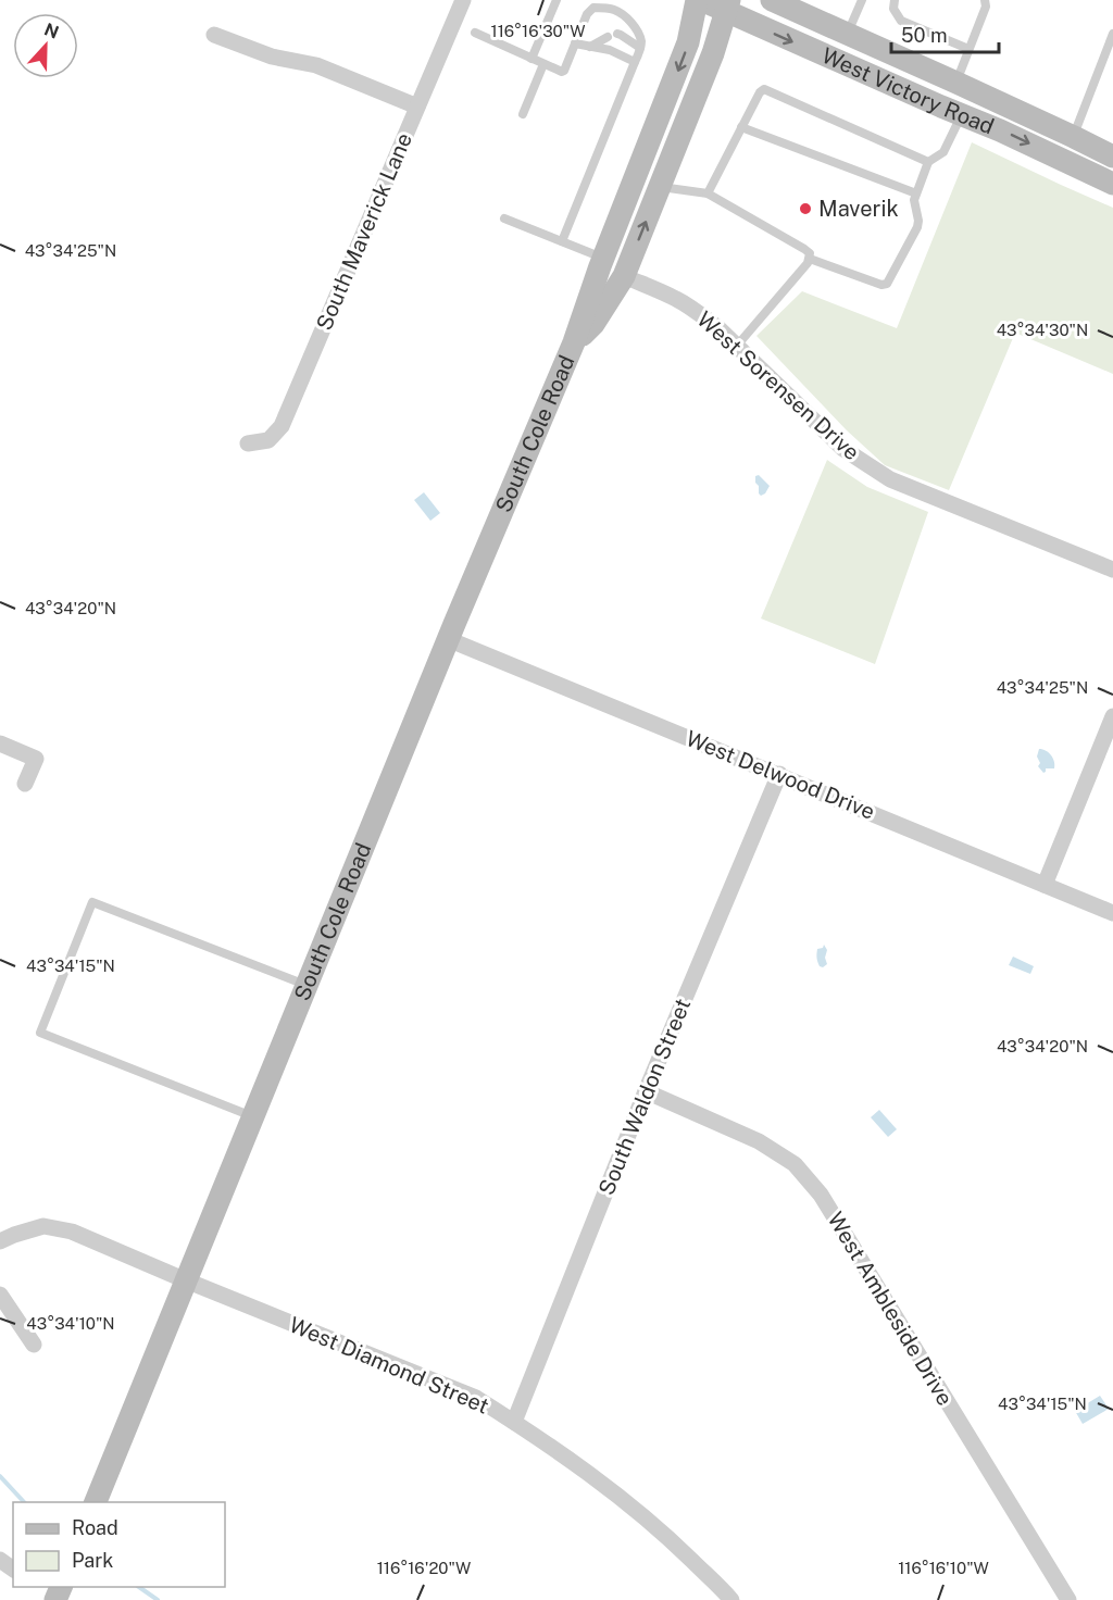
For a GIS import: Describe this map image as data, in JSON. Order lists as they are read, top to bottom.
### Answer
{
  "streets": {
    "main road": ["West Victory Road", "South Cole Road"],
    "street": [
      "South Maverick Lane",
      "West Sorensen Drive",
      "West Delwood Drive",
      "South Waldon Street",
      "West Ambleside Drive",
      "West Diamond Street"
    ]
  },
  "crossings": [
    ["West Victory Road", "South Cole Road"],
    ["West Sorensen Drive", "South Cole Road"],
    ["South Cole Road", "West Delwood Drive"],
    ["South Cole Road", "West Diamond Street"],
    ["West Delwood Drive", "South Waldon Street"],
    ["South Waldon Street", "West Ambleside Drive"],
    ["South Waldon Street", "West Diamond Street"]
  ],
  "places": ["Maverik"],
  "legend": ["Road", "Park"],
  "scale_bar": "50 m",
  "north": "top",
  "coordinates": [
    "116°16'30\"W",
    "43°34'25\"N",
    "43°34'30\"N",
    "43°34'20\"N",
    "43°34'15\"N",
    "43°34'10\"N",
    "116°16'20\"W",
    "116°16'10\"W"
  ]
}
